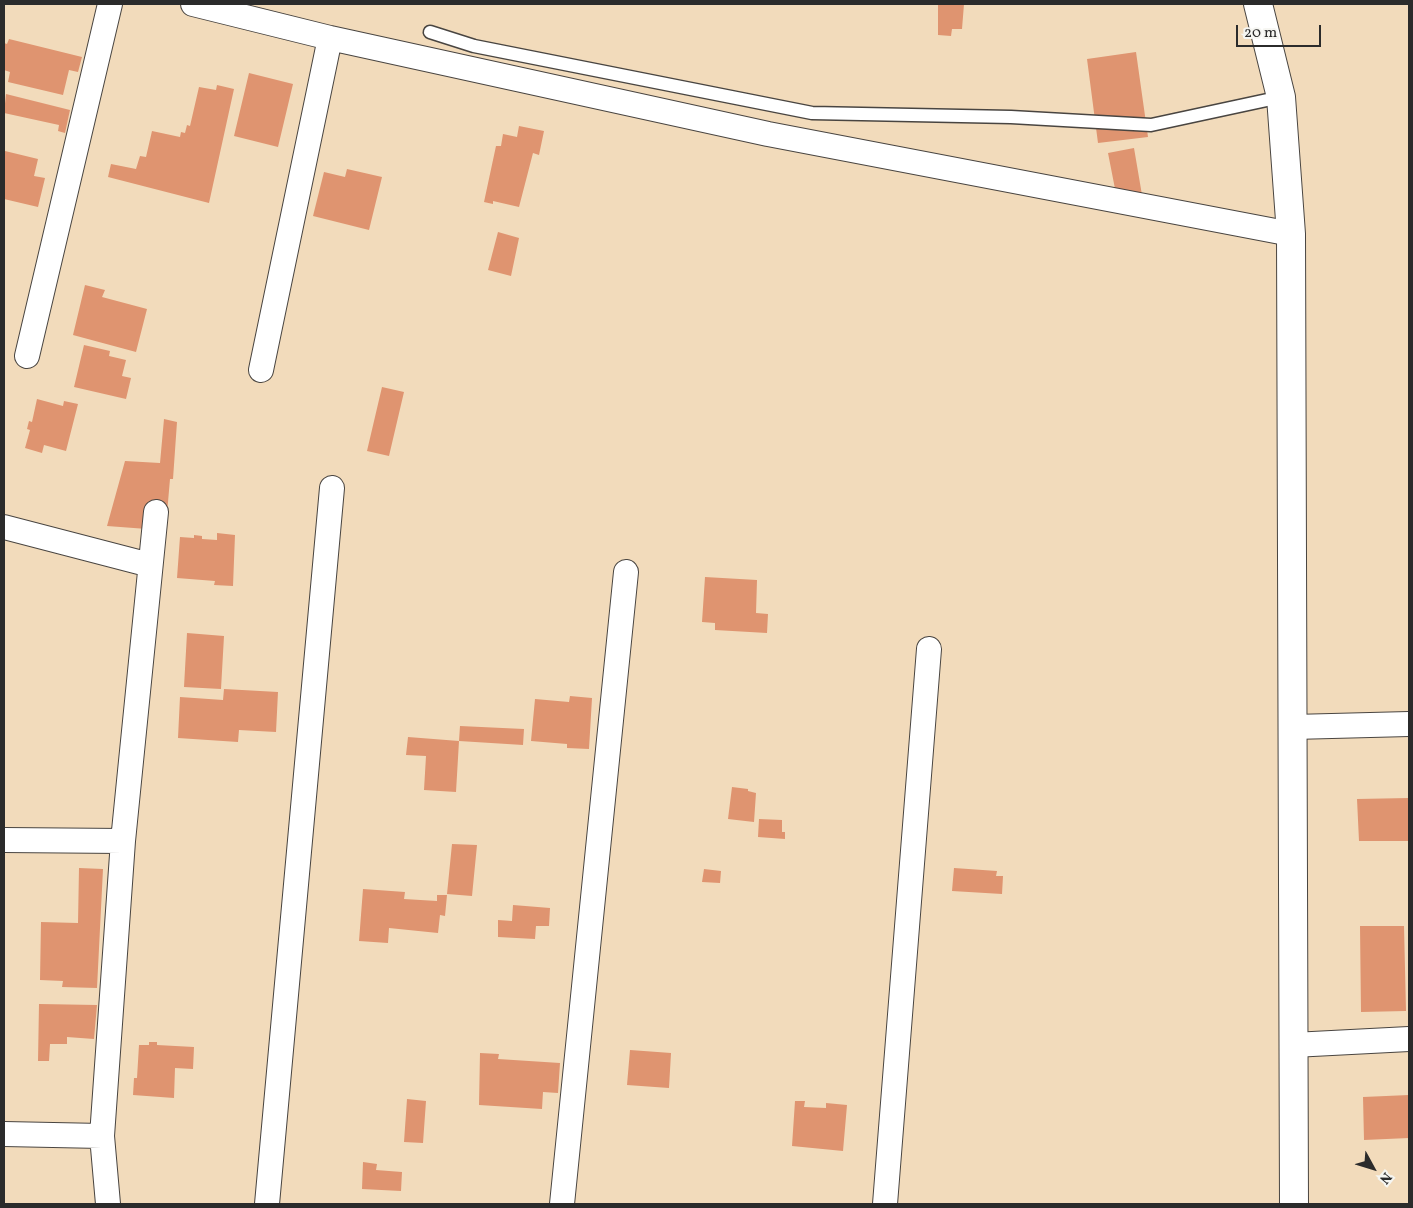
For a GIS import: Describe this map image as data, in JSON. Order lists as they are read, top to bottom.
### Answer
{
  "scale_bar": "20 m",
  "north": "bottom right"
}
